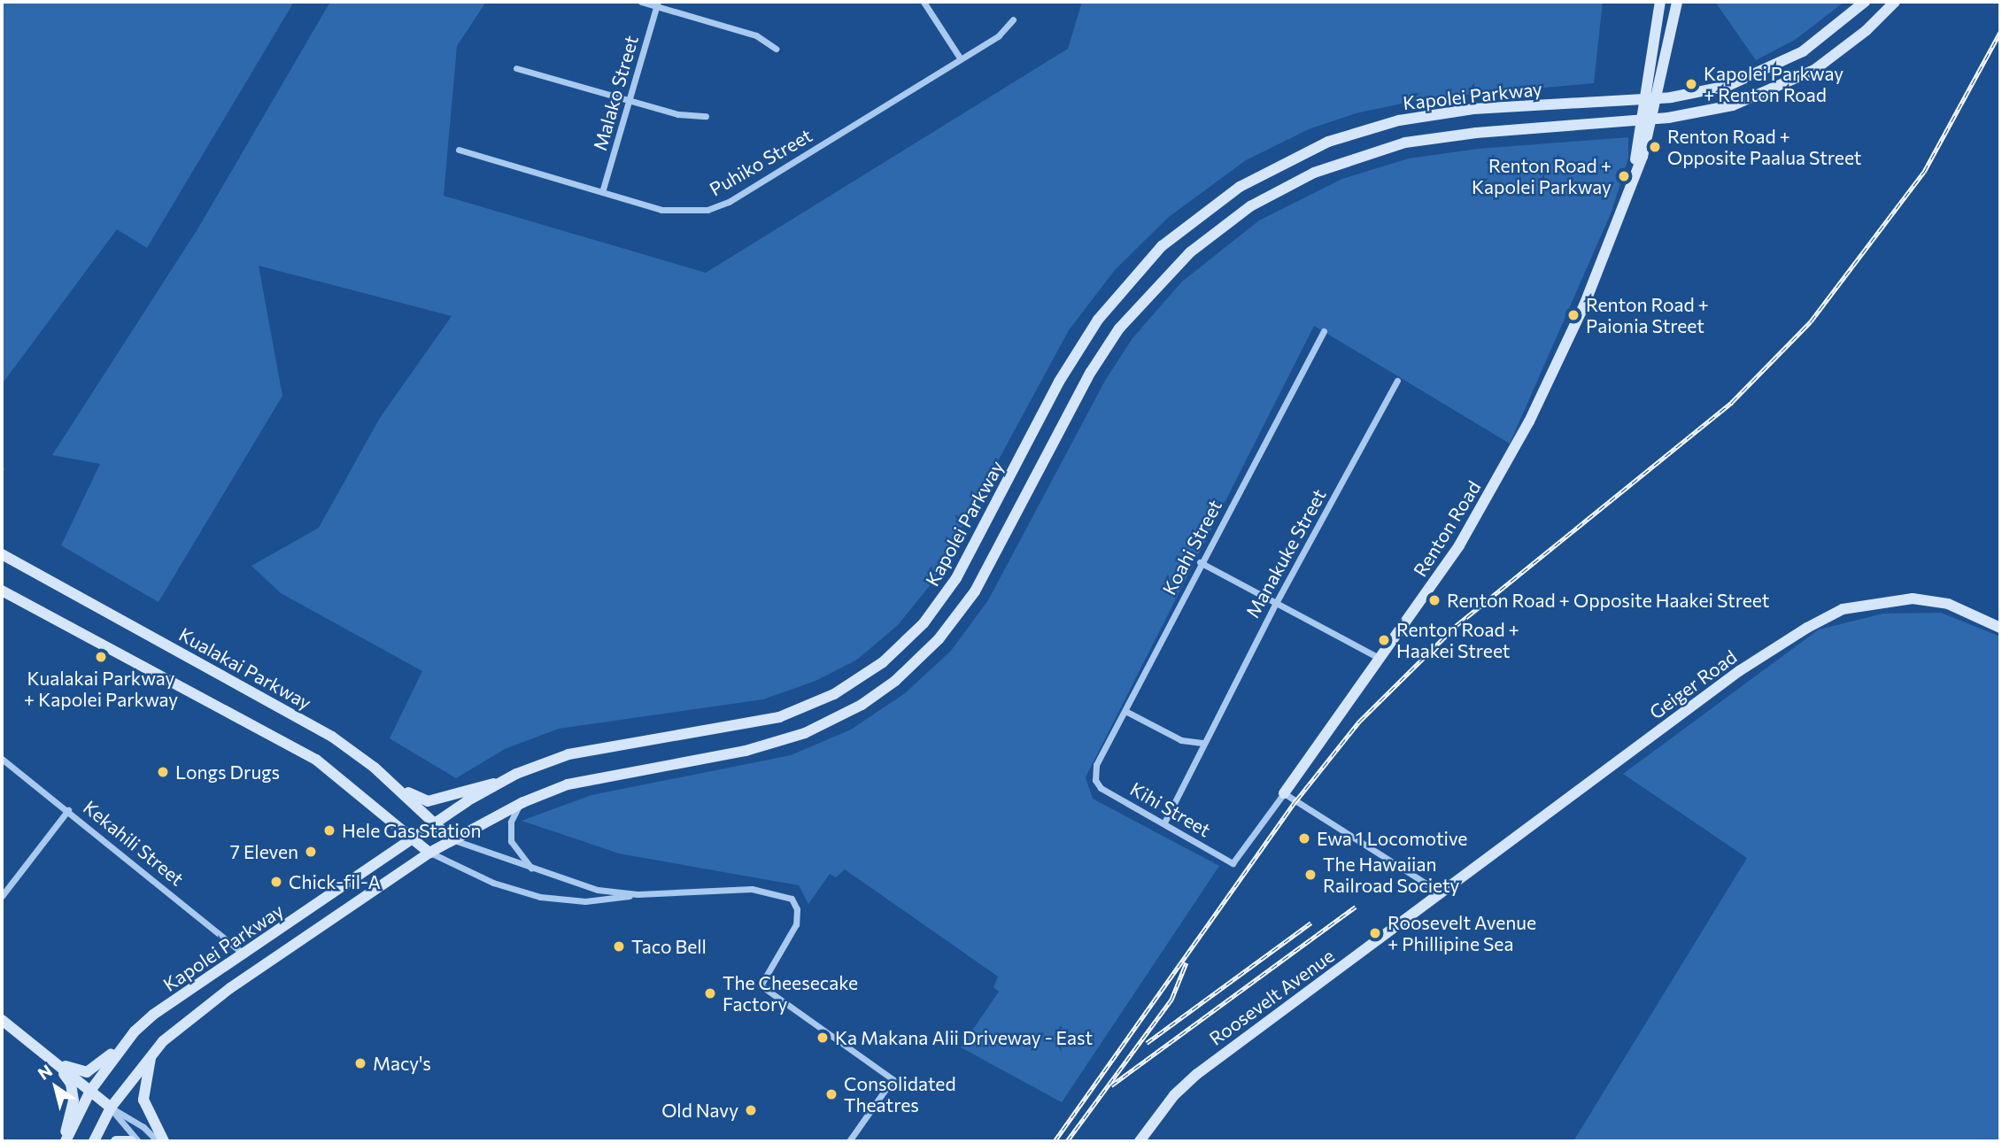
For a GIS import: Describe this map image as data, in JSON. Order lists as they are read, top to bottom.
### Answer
{
  "streets": {
    "main road": [
      "Kapolei Parkway",
      "Renton Road",
      "Kualakai Parkway",
      "Geiger Road",
      "Roosevelt Avenue"
    ],
    "street": [
      "Malako Street",
      "Puhiko Street",
      "Koahi Street",
      "Manakuke Street",
      "Kihi Street",
      "Kekahili Street"
    ]
  },
  "crossings": [
    ["Malako Street", "Puhiko Street"],
    ["Kapolei Parkway", "Renton Road"],
    ["Kapolei Parkway", "Kualakai Parkway"],
    ["Kapolei Parkway", "Kekahili Street"],
    ["Renton Road", "Kihi Street"],
    ["Koahi Street", "Kihi Street"],
    ["Manakuke Street", "Kihi Street"],
    ["Geiger Road", "Roosevelt Avenue"]
  ],
  "places": [
    "Kapolei Parkway + Renton Road",
    "Renton Road + Opposite Paalua Street",
    "Renton Road + Kapolei Parkway",
    "Renton Road + Paionia Street",
    "Renton Road + Opposite Haakei Street",
    "Renton Road + Haakei Street",
    "Kualakai Parkway + Kapolei Parkway",
    "Longs Drugs",
    "Hele Gas Station",
    "Ewa 1 Locomotive",
    "7 Eleven",
    "The Hawaiian Railroad Society",
    "Chick-fil-A",
    "Roosevelt Avenue + Phillipine Sea",
    "Taco Bell",
    "The Cheesecake Factory",
    "Ka Makana Alii Driveway - East",
    "Macy's",
    "Consolidated Theatres",
    "Old Navy"
  ],
  "north": "top left"
}
